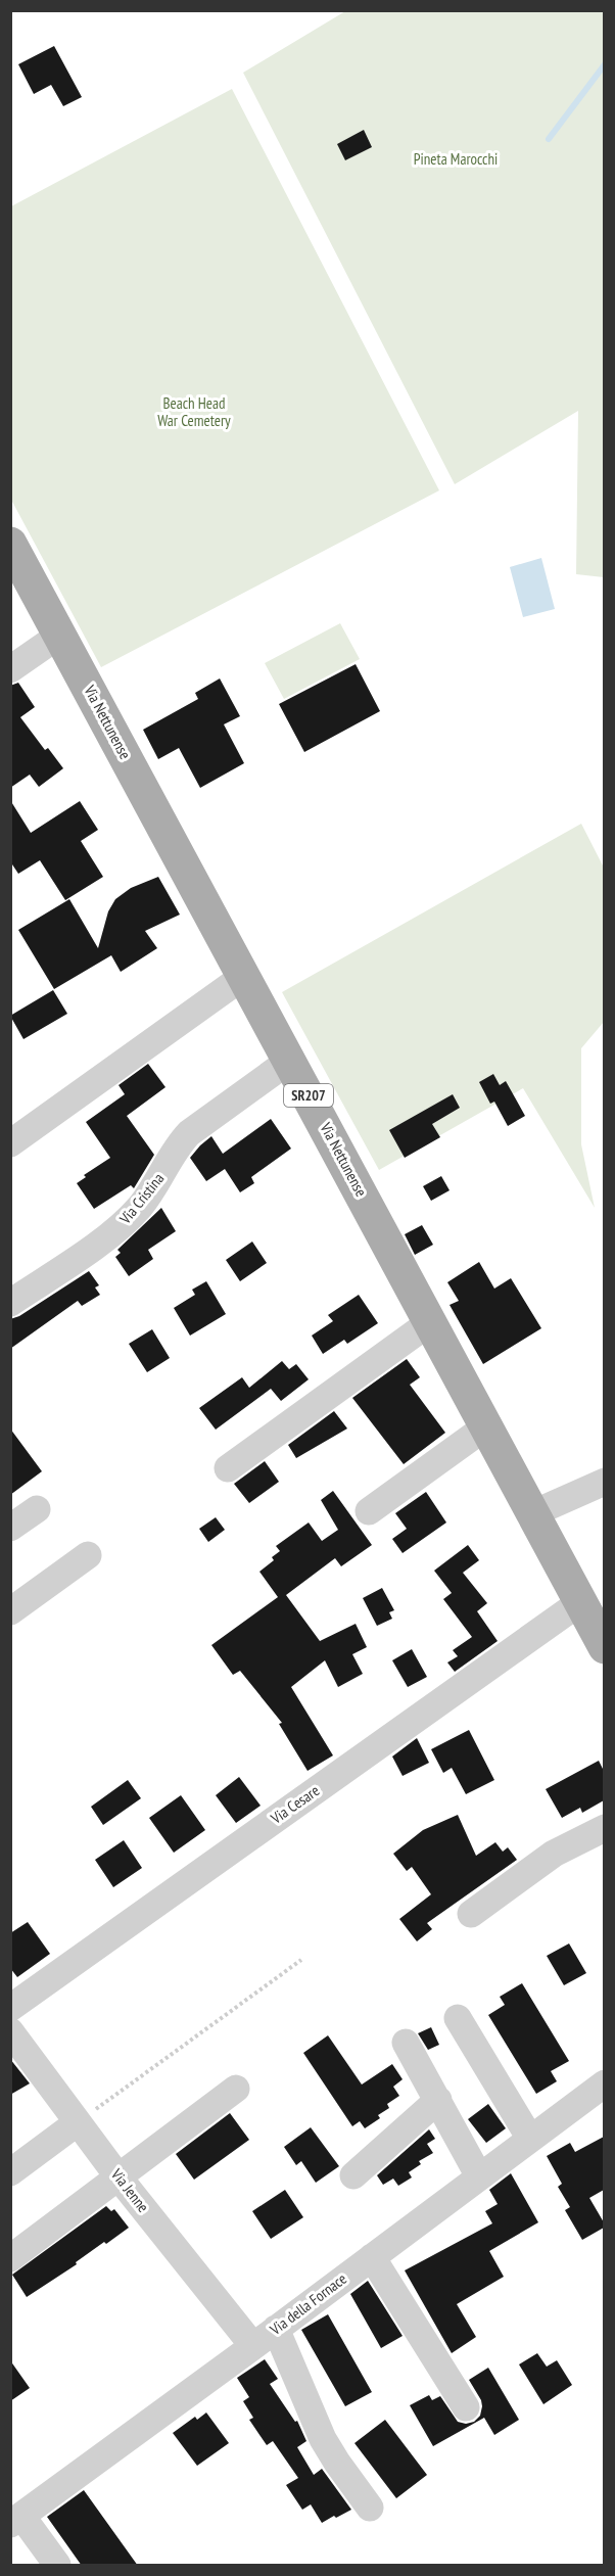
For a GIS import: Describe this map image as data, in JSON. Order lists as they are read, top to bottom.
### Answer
{
  "streets": {
    "main road": ["Via Nettunense", "SR207"],
    "street": [
      "Via Cristina",
      "Via Cesare",
      "Via Jenne",
      "Via della Fornace"
    ]
  },
  "crossings": [
    ["Via Nettunense", "Via Cristina"],
    ["Via Nettunense", "Via Cesare"],
    ["Via Jenne", "Via della Fornace"]
  ],
  "parks": ["Pineta Marocchi", "Beach Head War Cemetery"]
}
